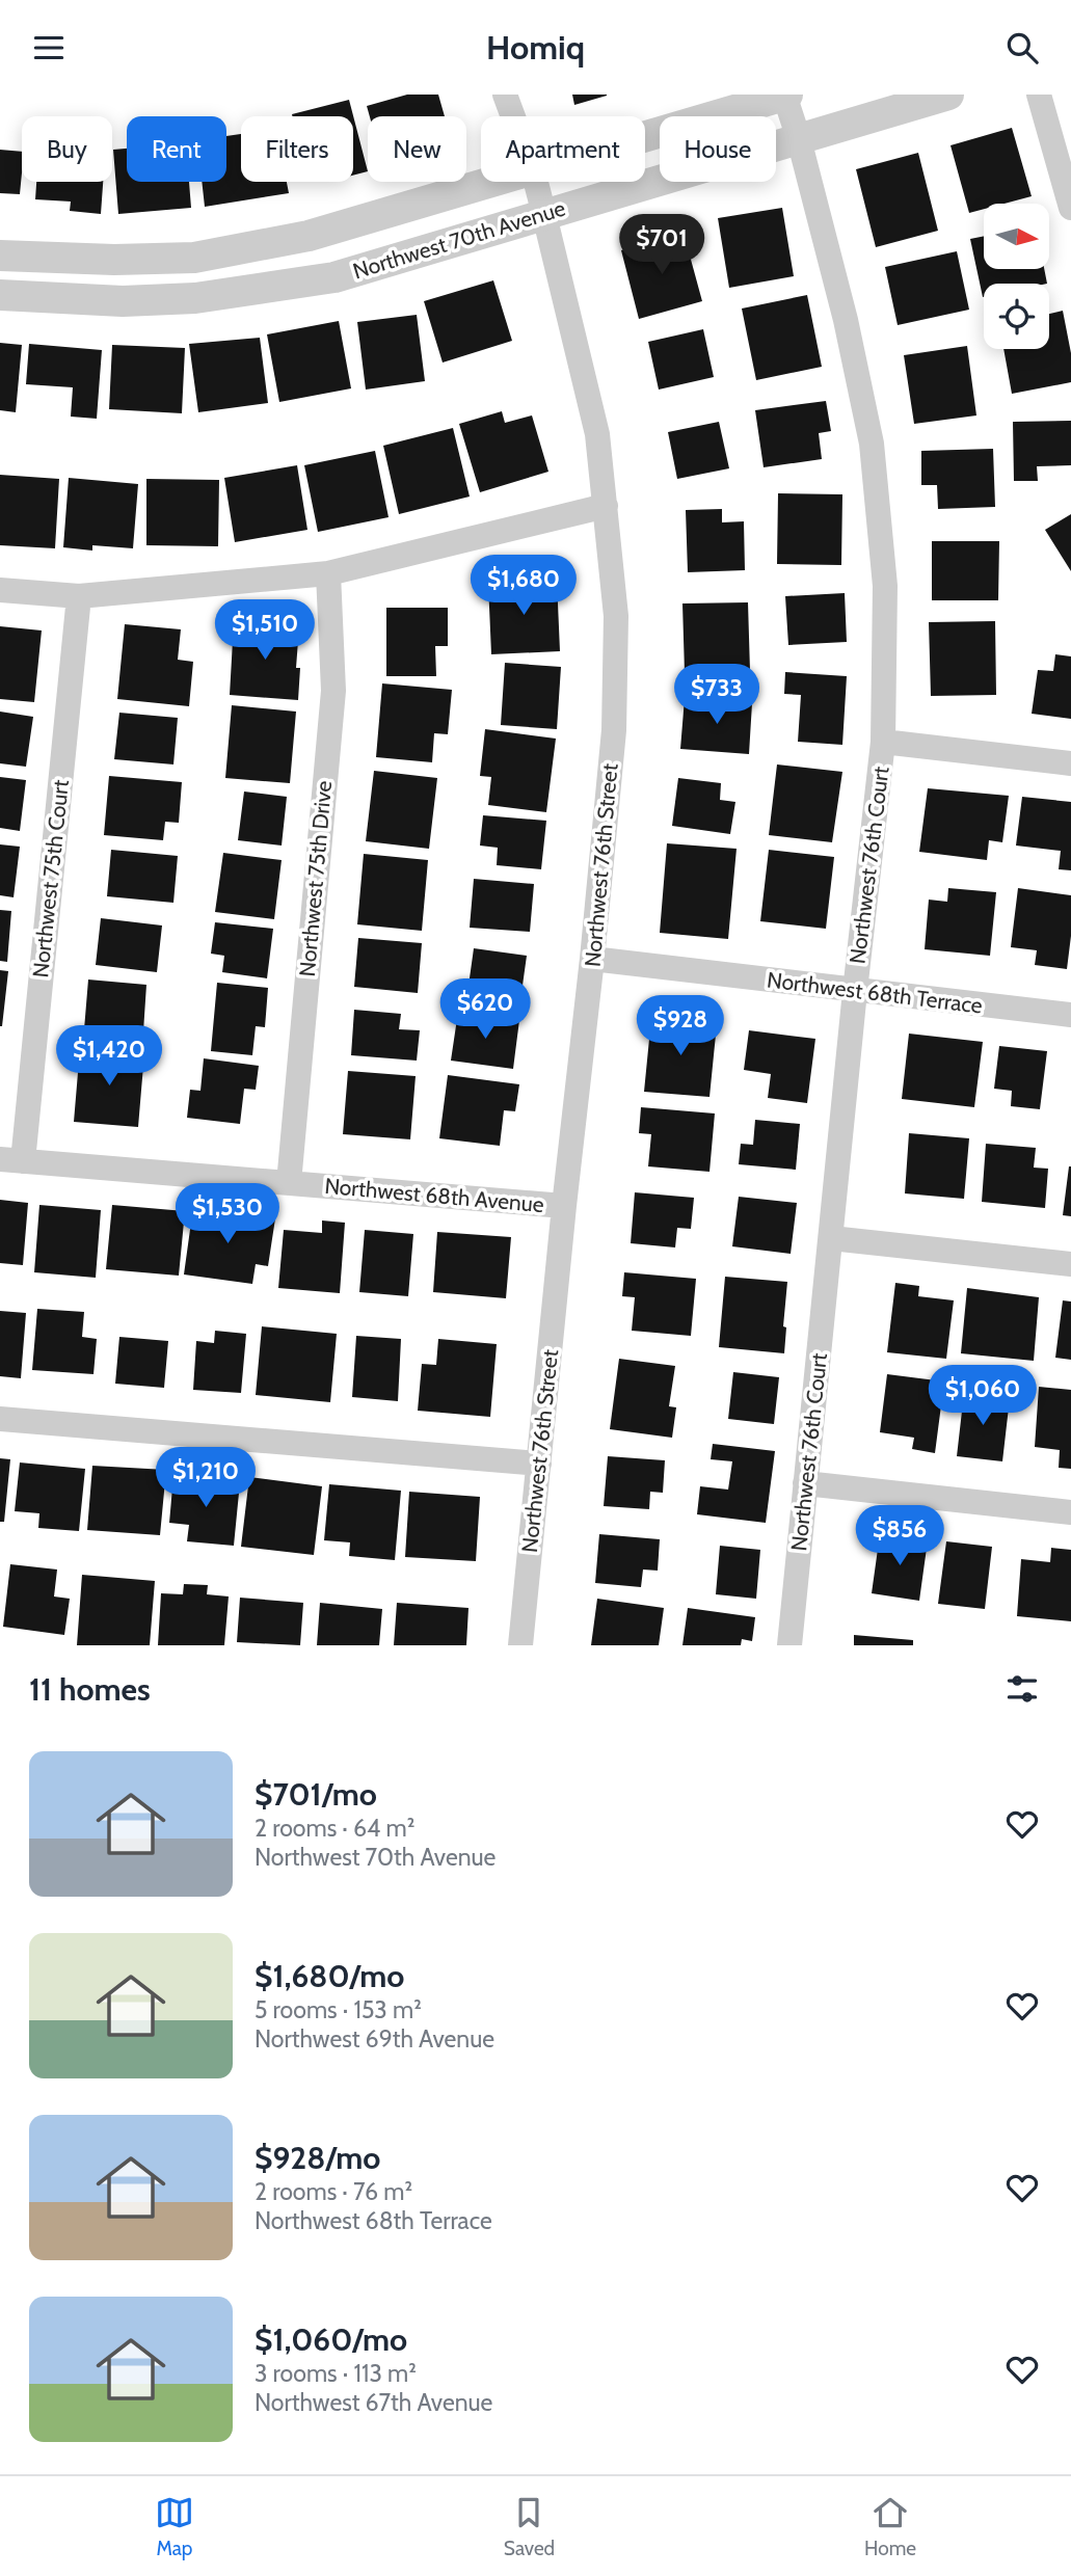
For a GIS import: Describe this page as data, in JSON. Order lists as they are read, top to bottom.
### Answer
{
  "streets": {
    "street": [
      "Northwest 70th Avenue",
      "Northwest 76th Street",
      "Northwest 76th Court",
      "Northwest 75th Court",
      "Northwest 75th Drive",
      "Northwest 68th Terrace",
      "Northwest 68th Avenue"
    ]
  },
  "crossings": [
    ["Northwest 70th Avenue", "Northwest 76th Street"],
    ["Northwest 70th Avenue", "Northwest 76th Court"],
    ["Northwest 76th Street", "Northwest 68th Terrace"],
    ["Northwest 76th Street", "Northwest 68th Avenue"],
    ["Northwest 76th Court", "Northwest 68th Terrace"],
    ["Northwest 75th Court", "Northwest 68th Avenue"],
    ["Northwest 75th Drive", "Northwest 68th Avenue"]
  ],
  "north": "right",
  "page": {
    "header": "Homiq",
    "chip": [
      "Buy",
      "Rent",
      "Filters",
      "New",
      "Apartment",
      "House"
    ],
    "price": [
      "$701",
      "$1,680",
      "$1,510",
      "$733",
      "$620",
      "$928",
      "$1,420",
      "$1,530",
      "$1,060",
      "$1,210",
      "$856"
    ],
    "heading": "11 homes",
    "list": [
      {
        "name": "$701/mo",
        "note": "2 rooms · 64 m² · Northwest 70th Avenue"
      },
      {
        "name": "$1,680/mo",
        "note": "5 rooms · 153 m² · Northwest 69th Avenue"
      },
      {
        "name": "$928/mo",
        "note": "2 rooms · 76 m² · Northwest 68th Terrace"
      },
      {
        "name": "$1,060/mo",
        "note": "3 rooms · 113 m² · Northwest 67th Avenue"
      }
    ],
    "tabs": ["Map", "Saved", "Home"]
  }
}
